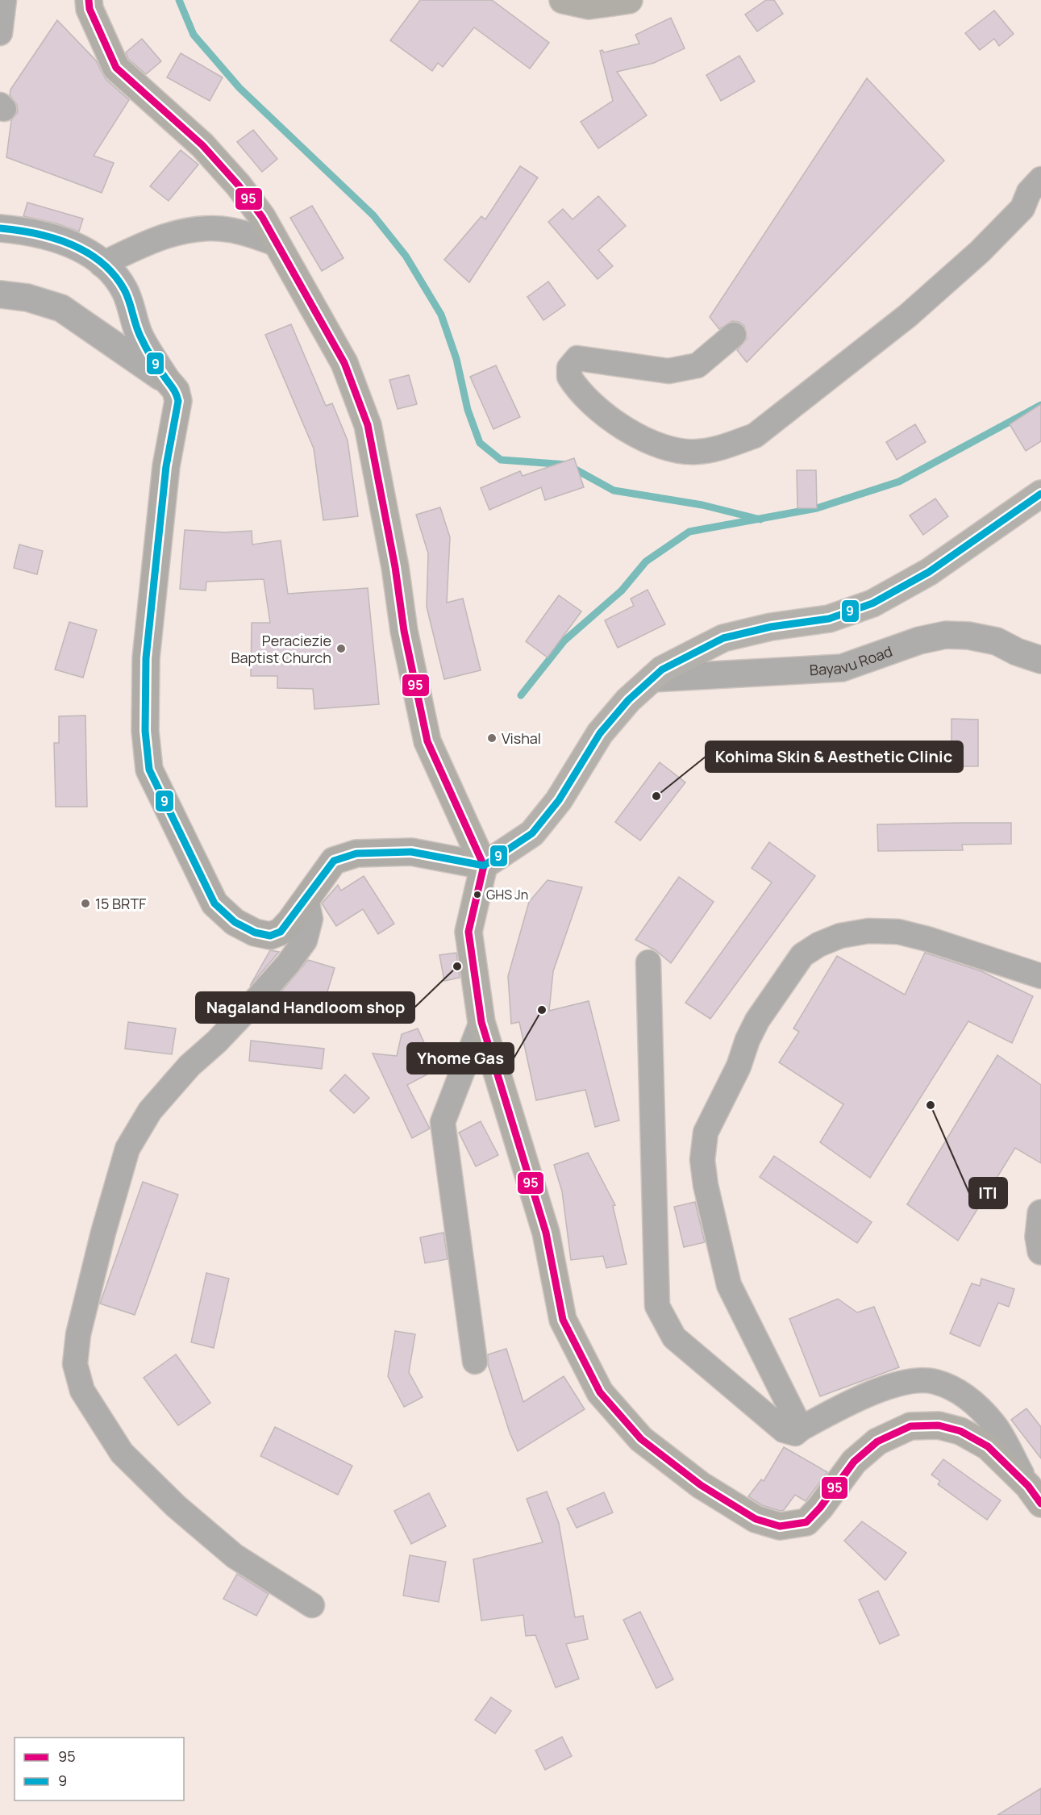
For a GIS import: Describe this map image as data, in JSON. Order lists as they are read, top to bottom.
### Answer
{
  "streets": {
    "street": ["Bayavu Road"]
  },
  "places": [
    "Peraciezie Baptist Church",
    "Vishal",
    "Kohima Skin & Aesthetic Clinic",
    "GHS Jn",
    "15 BRTF",
    "Nagaland Handloom shop",
    "Yhome Gas",
    "ITI"
  ],
  "lines": ["transit line 95", "transit line 9"],
  "legend": ["95", "9"]
}
